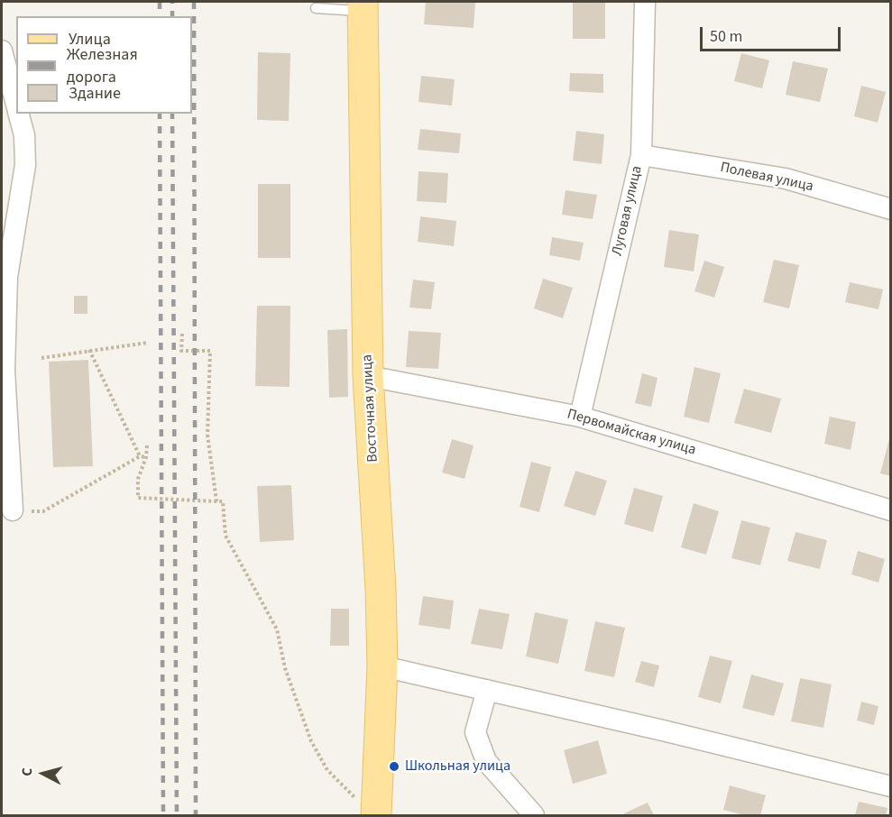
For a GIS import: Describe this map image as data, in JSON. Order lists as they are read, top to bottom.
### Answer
{
  "streets": {
    "main road": ["Восточная улица"],
    "street": ["Полевая улица", "Луговая улица", "Первомайская улица"]
  },
  "crossings": [
    ["Полевая улица", "Луговая улица"],
    ["Луговая улица", "Первомайская улица"],
    ["Восточная улица", "Первомайская улица"]
  ],
  "places": ["Школьная улица"],
  "legend": ["Улица", "Железная дорога", "Здание"],
  "scale_bar": "50 m",
  "north": "left"
}
